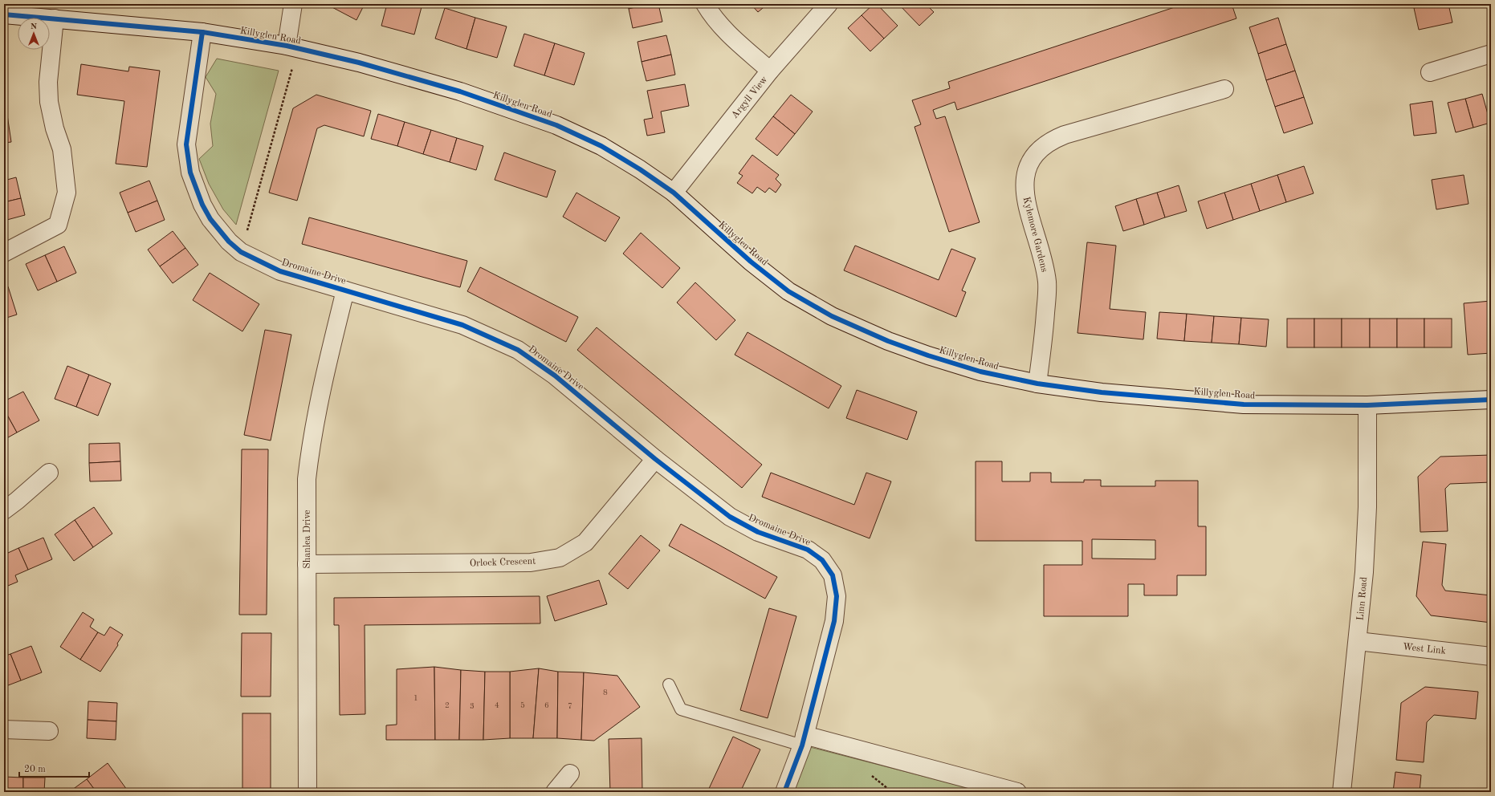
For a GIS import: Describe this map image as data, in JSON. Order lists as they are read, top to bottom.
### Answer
{
  "streets": {
    "street": [
      "Killyglen Road",
      "Argyll View",
      "Kylemore Gardens",
      "Dromaine Drive",
      "Shanlea Drive",
      "Orlock Crescent",
      "Linn Road",
      "West Link"
    ]
  },
  "crossings": [
    ["Killyglen Road", "Argyll View"],
    ["Killyglen Road", "Kylemore Gardens"],
    ["Killyglen Road", "Dromaine Drive"],
    ["Killyglen Road", "Linn Road"],
    ["Dromaine Drive", "Shanlea Drive"],
    ["Dromaine Drive", "Orlock Crescent"],
    ["Shanlea Drive", "Orlock Crescent"],
    ["Linn Road", "West Link"]
  ],
  "house_numbers": [
    "8",
    "1",
    "2",
    "4",
    "5",
    "6",
    "3",
    "7"
  ],
  "scale_bar": "20 m",
  "north": "top"
}
